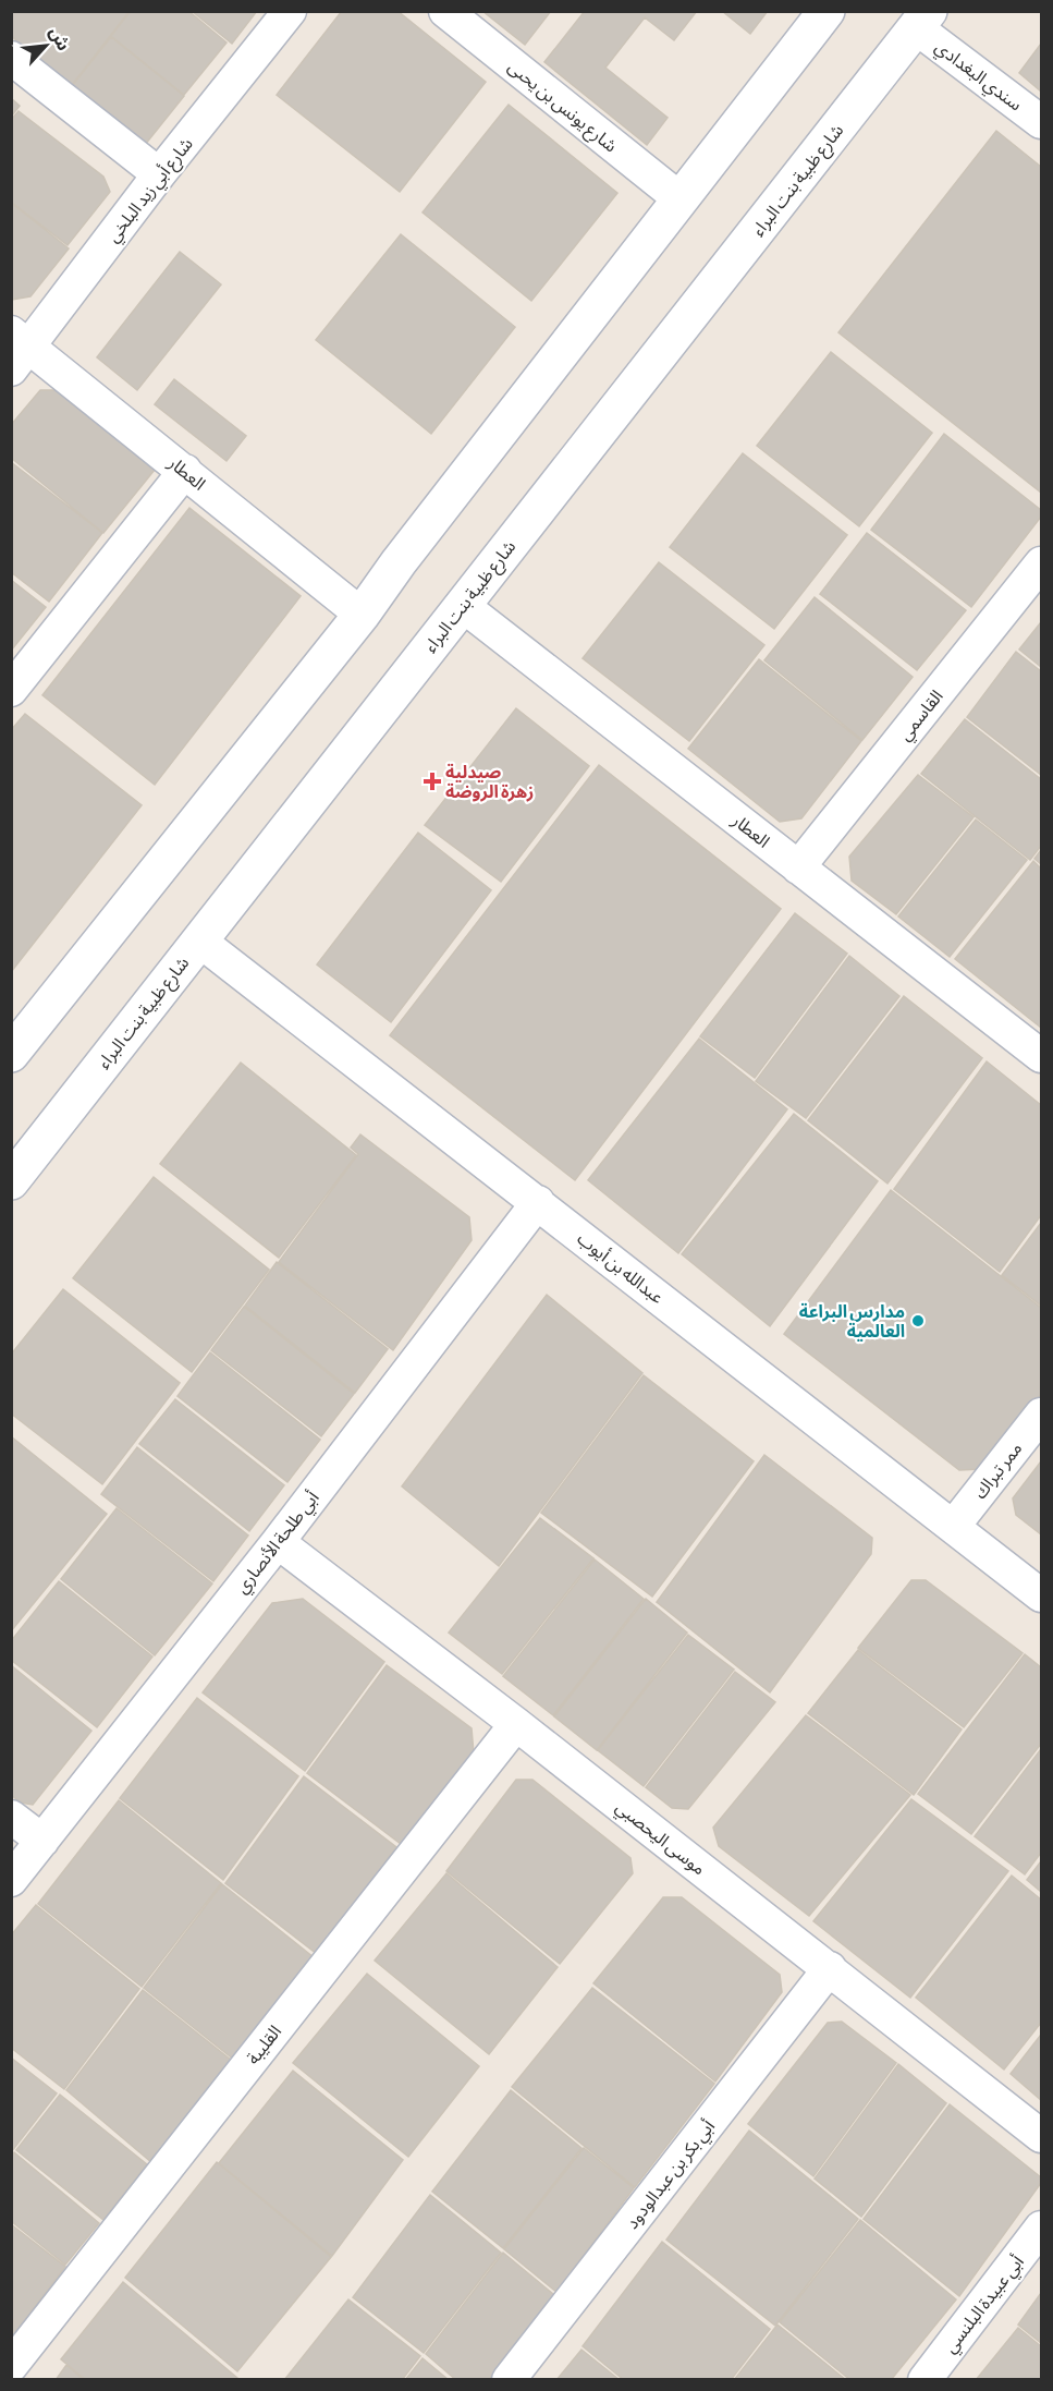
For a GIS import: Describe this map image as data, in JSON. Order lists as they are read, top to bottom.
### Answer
{
  "streets": {
    "street": [
      "سندي البغدادي",
      "شارع يونس بن يحىى",
      "شارع ظبية بنت البراء",
      "شارع أبي زيد البلخي",
      "العطار",
      "القاسمي",
      "عبدالله بن أيوب",
      "ممر تبراك",
      "أبي طلحة الأنصاري",
      "موسى اليحصبي",
      "القليبة",
      "أبي بكر بن عبدالودود",
      "أبي عبيدة البلنسي"
    ]
  },
  "crossings": [
    ["سندي البغدادي", "شارع ظبية بنت البراء"],
    ["شارع ظبية بنت البراء", "العطار"],
    ["شارع ظبية بنت البراء", "عبدالله بن أيوب"],
    ["شارع أبي زيد البلخي", "العطار"],
    ["العطار", "القاسمي"],
    ["عبدالله بن أيوب", "ممر تبراك"],
    ["عبدالله بن أيوب", "أبي طلحة الأنصاري"],
    ["أبي طلحة الأنصاري", "موسى اليحصبي"],
    ["موسى اليحصبي", "القليبة"],
    ["موسى اليحصبي", "أبي بكر بن عبدالودود"]
  ],
  "places": {
    "health": ["صيدلية زهرة الروضة"],
    "other": ["مدارس البراعة العالمية"]
  },
  "north": "top right"
}
